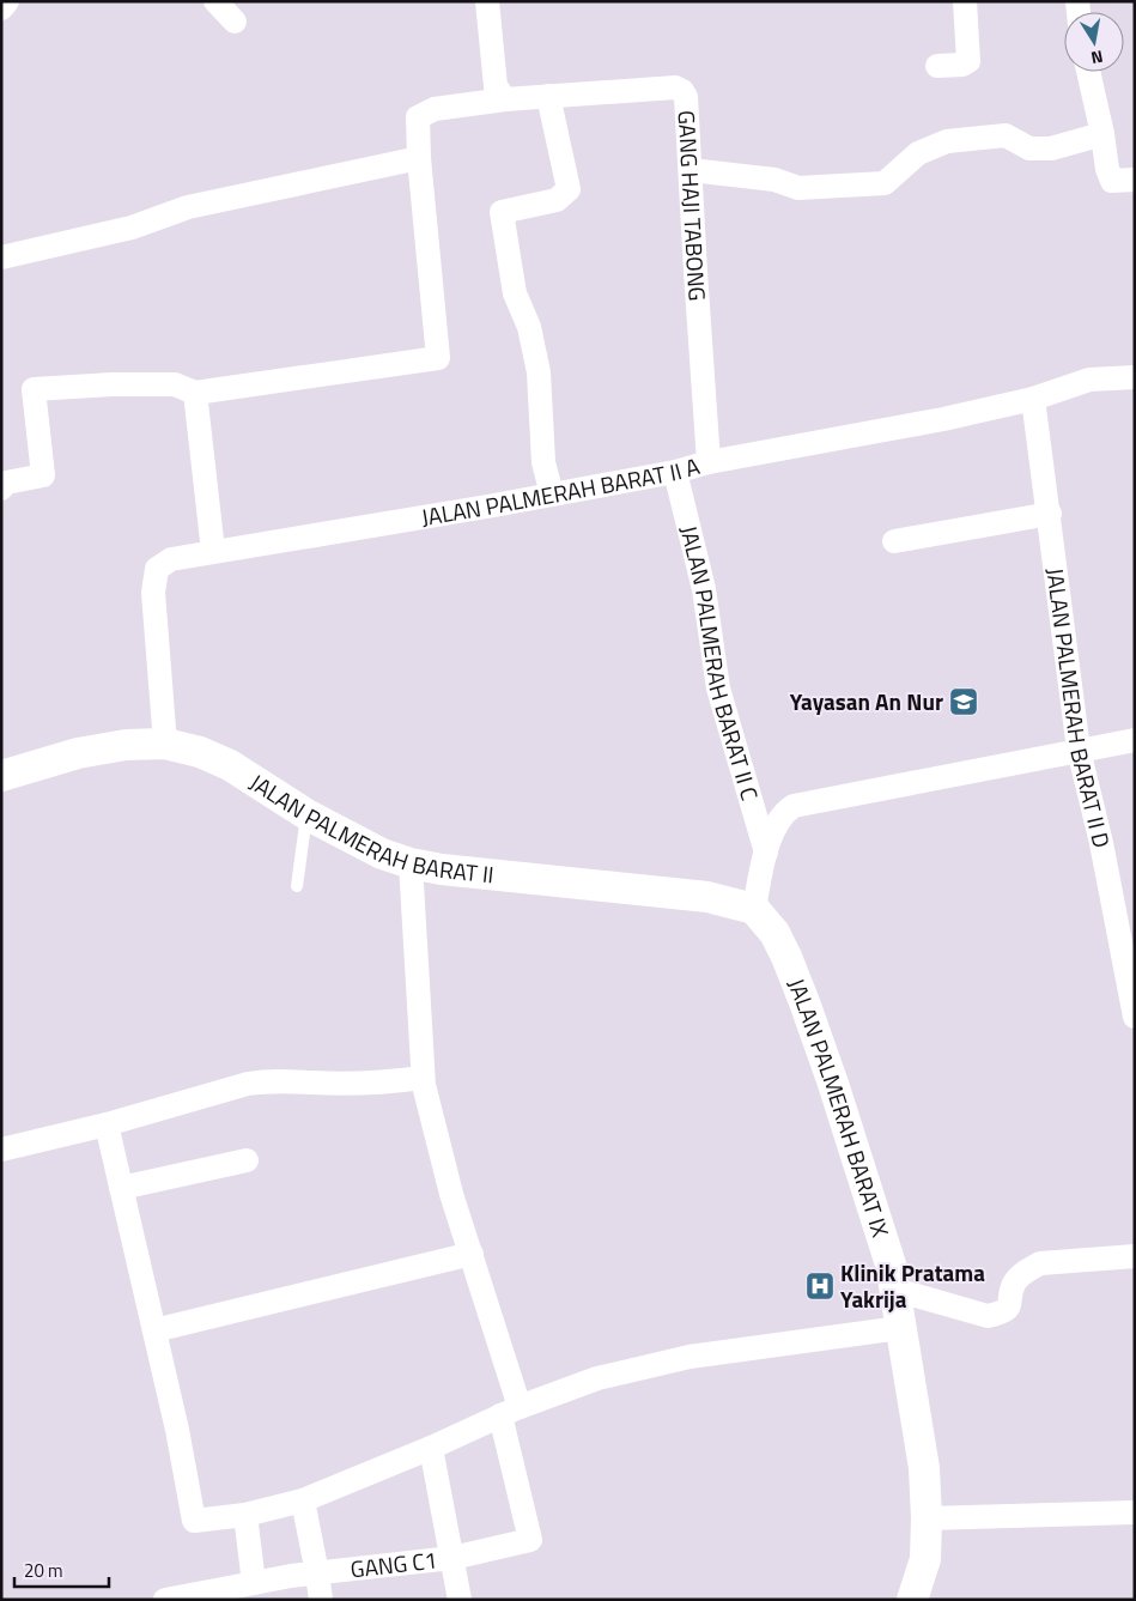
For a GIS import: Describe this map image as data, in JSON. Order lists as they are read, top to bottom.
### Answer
{
  "streets": {
    "street": [
      "GANG HAJI TABONG",
      "JALAN PALMERAH BARAT II A",
      "JALAN PALMERAH BARAT II C",
      "JALAN PALMERAH BARAT II D",
      "JALAN PALMERAH BARAT II",
      "JALAN PALMERAH BARAT IX",
      "GANG C1"
    ]
  },
  "crossings": [
    ["GANG HAJI TABONG", "JALAN PALMERAH BARAT II A"],
    ["JALAN PALMERAH BARAT II A", "JALAN PALMERAH BARAT II C"],
    ["JALAN PALMERAH BARAT II A", "JALAN PALMERAH BARAT II D"],
    ["JALAN PALMERAH BARAT II A", "JALAN PALMERAH BARAT II"],
    ["JALAN PALMERAH BARAT II", "JALAN PALMERAH BARAT IX"]
  ],
  "places": {
    "school or university": ["Yayasan An Nur"],
    "hospital": ["Klinik Pratama Yakrija"]
  },
  "scale_bar": "20 m",
  "north": "bottom"
}
